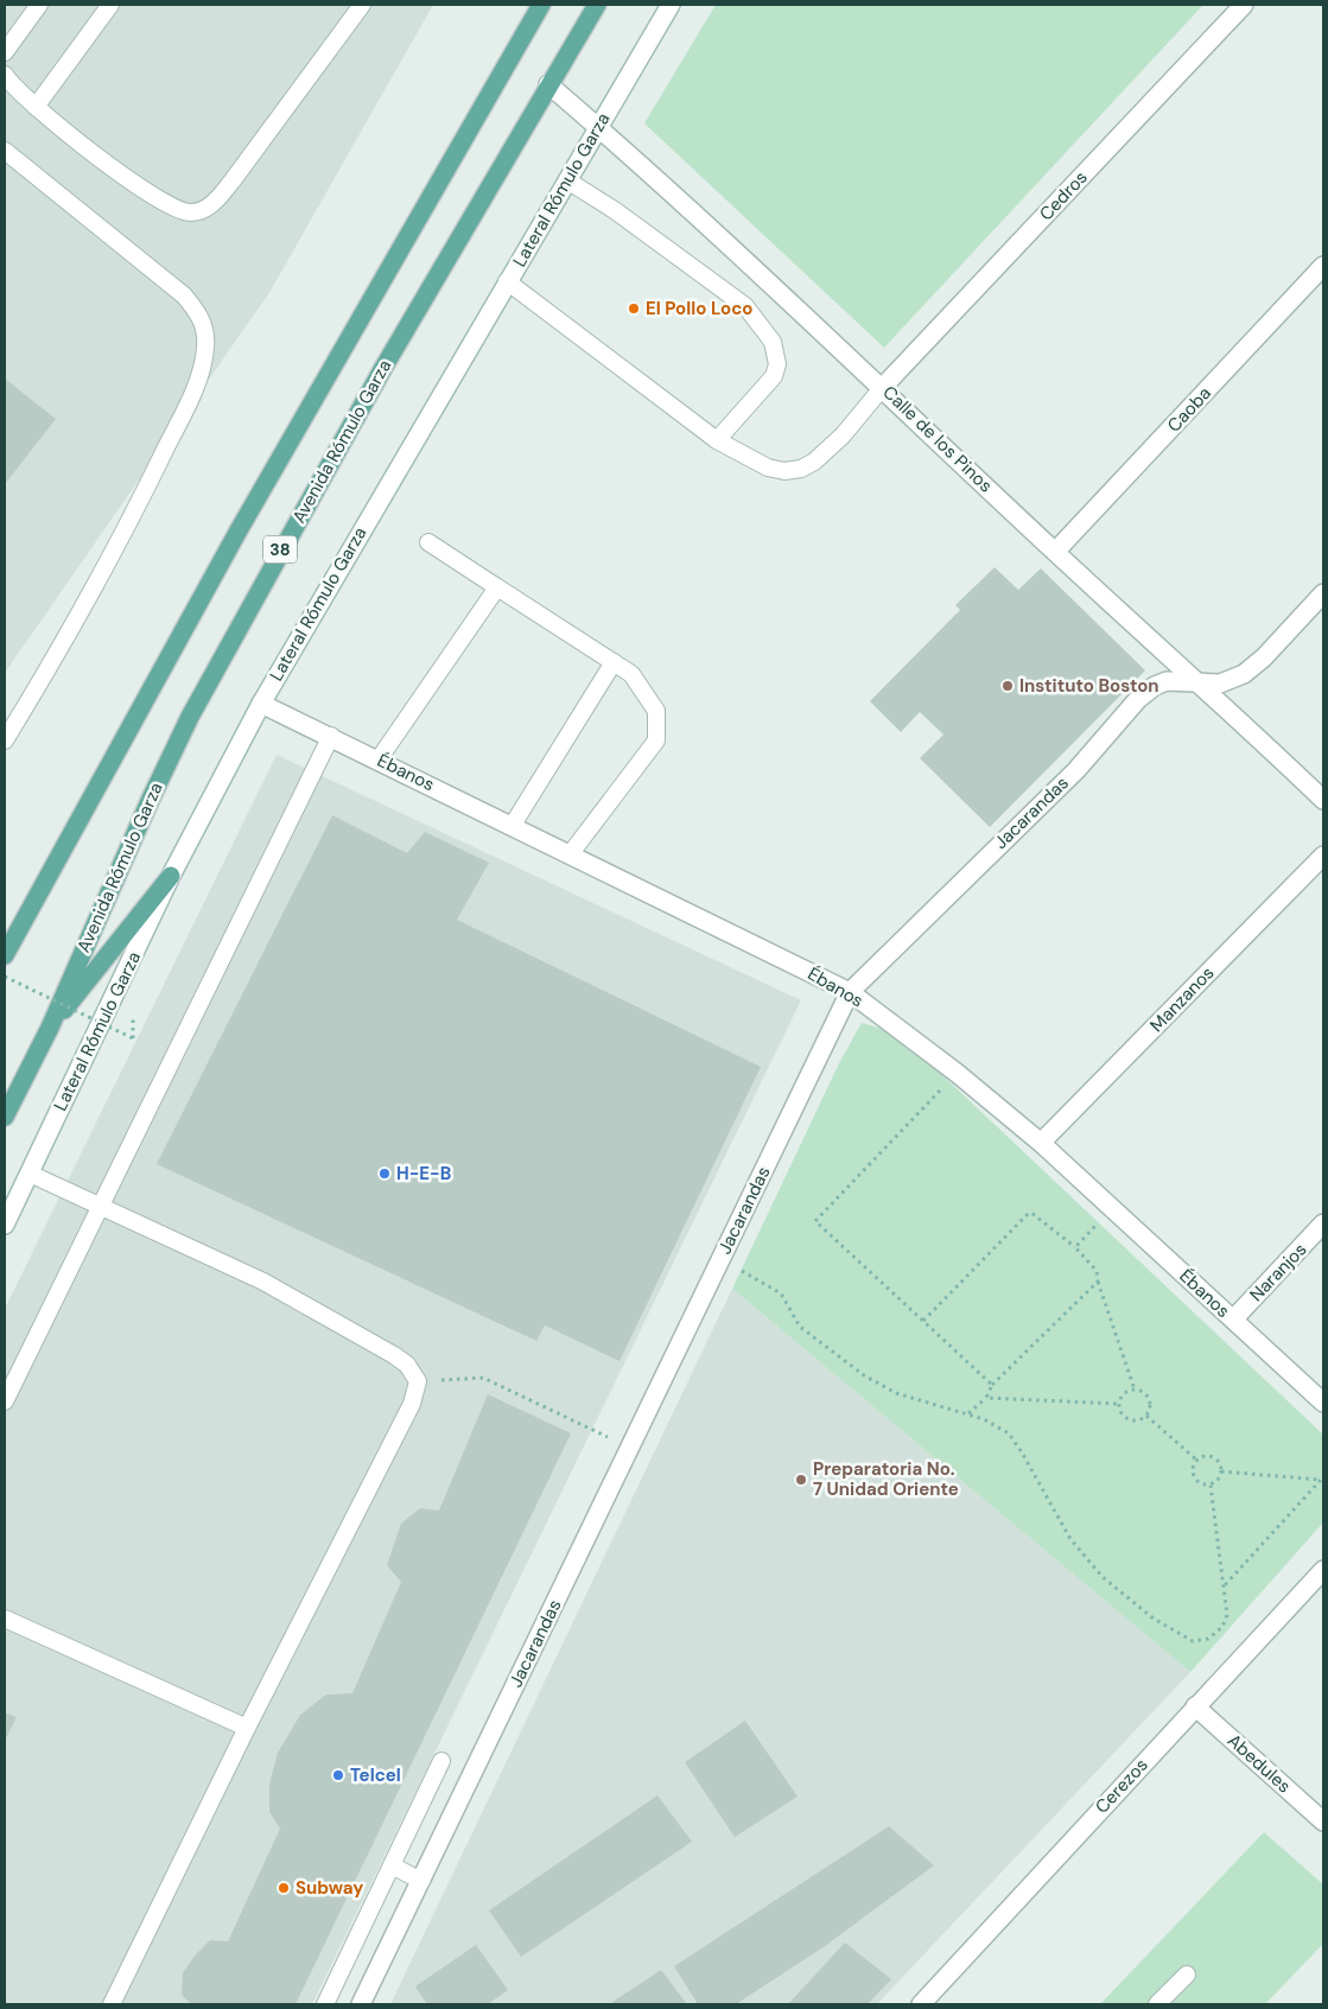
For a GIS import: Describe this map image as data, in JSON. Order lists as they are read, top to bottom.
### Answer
{
  "streets": {
    "main road": ["Avenida Rómulo Garza", "38"],
    "street": [
      "Lateral Rómulo Garza",
      "Cedros",
      "Caoba",
      "Calle de los Pinos",
      "Ébanos",
      "Jacarandas",
      "Manzanos",
      "Naranjos",
      "Abedules",
      "Cerezos"
    ]
  },
  "crossings": [
    ["Lateral Rómulo Garza", "Calle de los Pinos"],
    ["Lateral Rómulo Garza", "Ébanos"],
    ["Cedros", "Calle de los Pinos"],
    ["Caoba", "Calle de los Pinos"],
    ["Calle de los Pinos", "Avenida Rómulo Garza"],
    ["Calle de los Pinos", "Jacarandas"],
    ["Ébanos", "Jacarandas"],
    ["Ébanos", "Manzanos"],
    ["Ébanos", "Naranjos"],
    ["Abedules", "Cerezos"]
  ],
  "places": [
    "El Pollo Loco",
    "Instituto Boston",
    "H-E-B",
    "Preparatoria No. 7 Unidad Oriente",
    "Telcel",
    "Subway"
  ]
}
